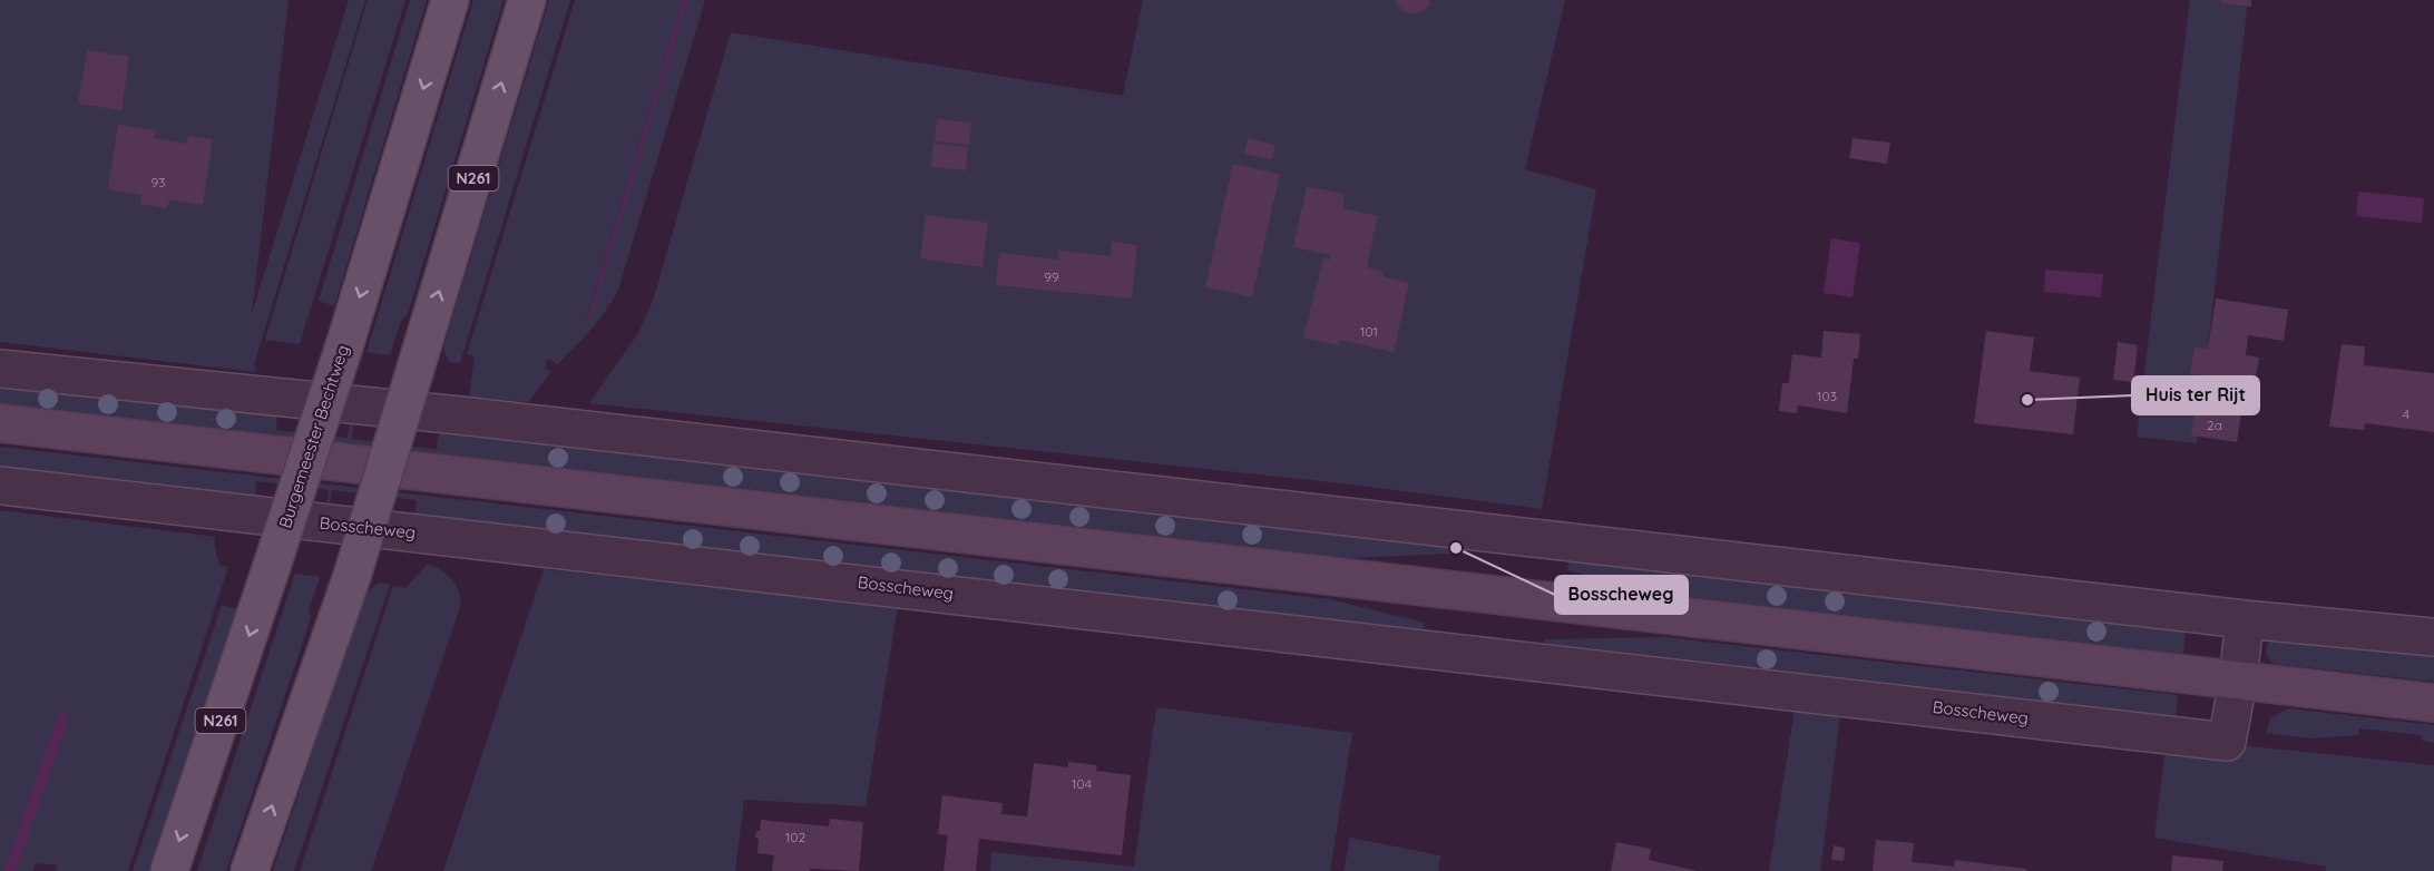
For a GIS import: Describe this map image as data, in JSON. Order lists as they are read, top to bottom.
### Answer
{
  "streets": {
    "main road": ["N261", "Burgemeester Bechtweg"],
    "street": ["Bosscheweg"]
  },
  "places": ["Huis ter Rijt", "Bosscheweg"],
  "house_numbers": [
    "93",
    "99",
    "101",
    "103",
    "4",
    "2a",
    "104",
    "102"
  ]
}
